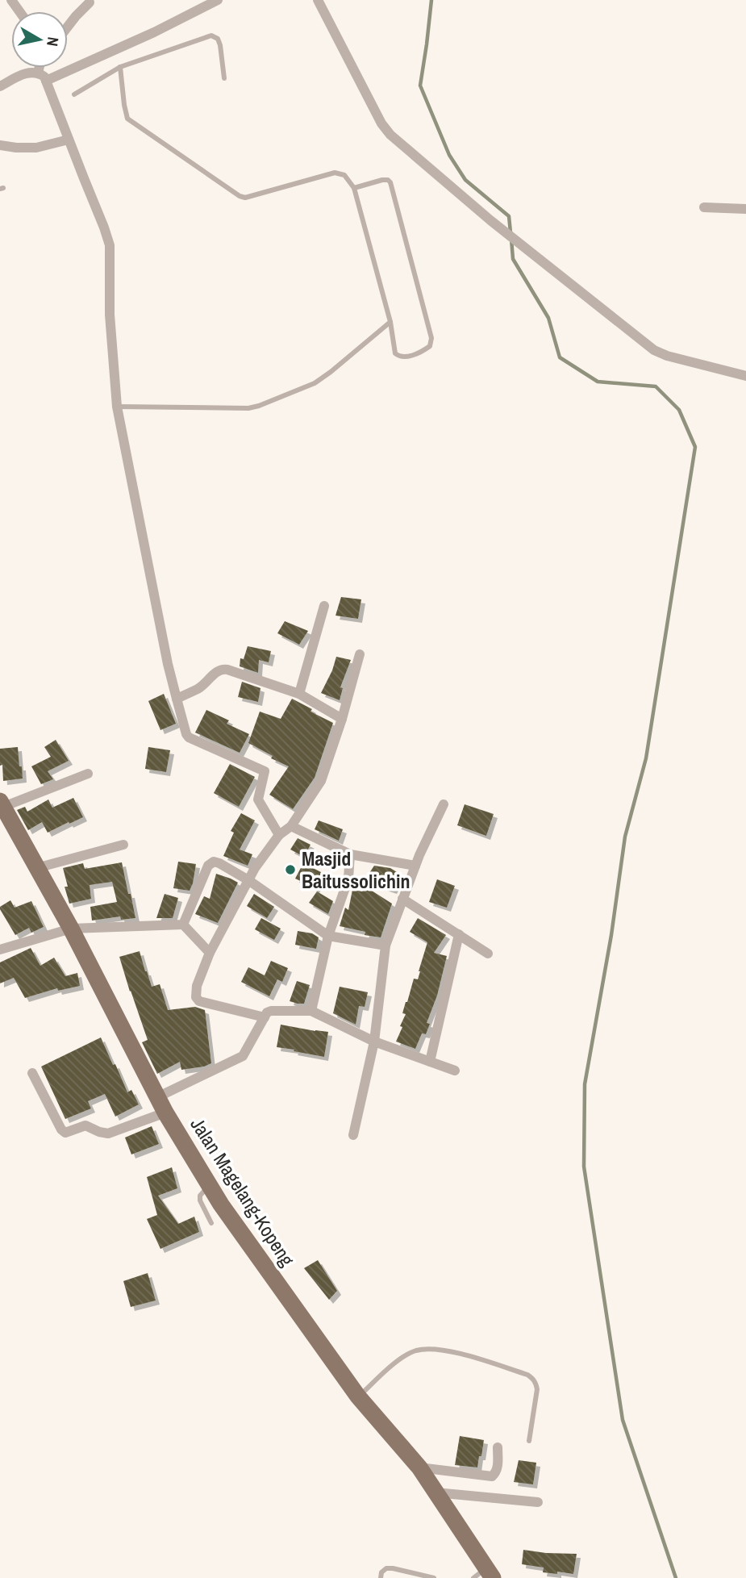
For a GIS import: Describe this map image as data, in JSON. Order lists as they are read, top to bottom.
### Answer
{
  "streets": {
    "main road": ["Jalan Magelang-Kopeng"]
  },
  "places": ["Masjid Baitussolichin"],
  "north": "right"
}
